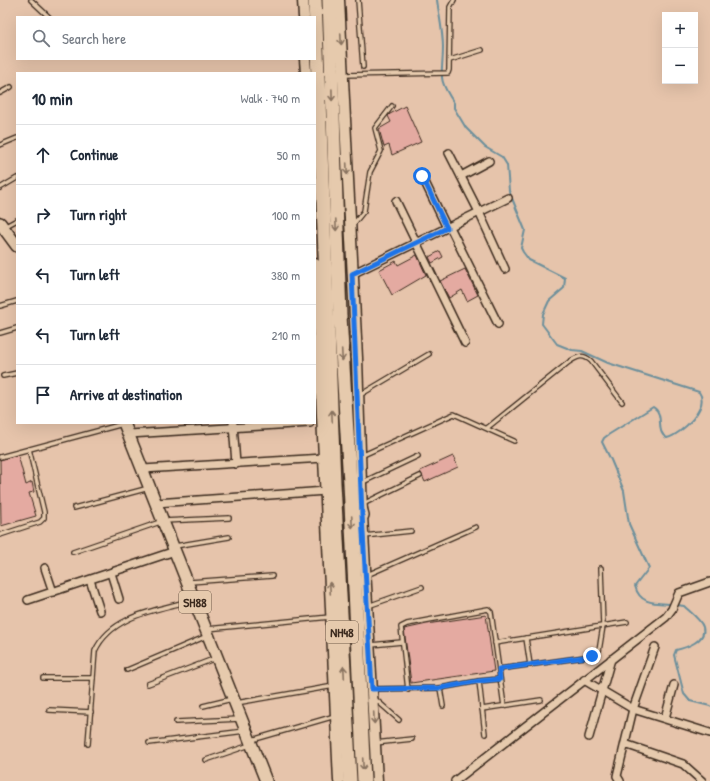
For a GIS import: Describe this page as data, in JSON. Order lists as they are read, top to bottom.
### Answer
{
  "streets": {
    "highway": ["NH48"],
    "main road": ["SH88"]
  },
  "page": {
    "map_buttons": ["+", "−"],
    "search": "Search here",
    "heading": ["10 min", "Walk · 740 m"],
    "list": [
      ["Continue", "50 m"],
      ["Turn right", "100 m"],
      ["Turn left", "380 m"],
      ["Turn left", "210 m"],
      "Arrive at destination"
    ]
  }
}
